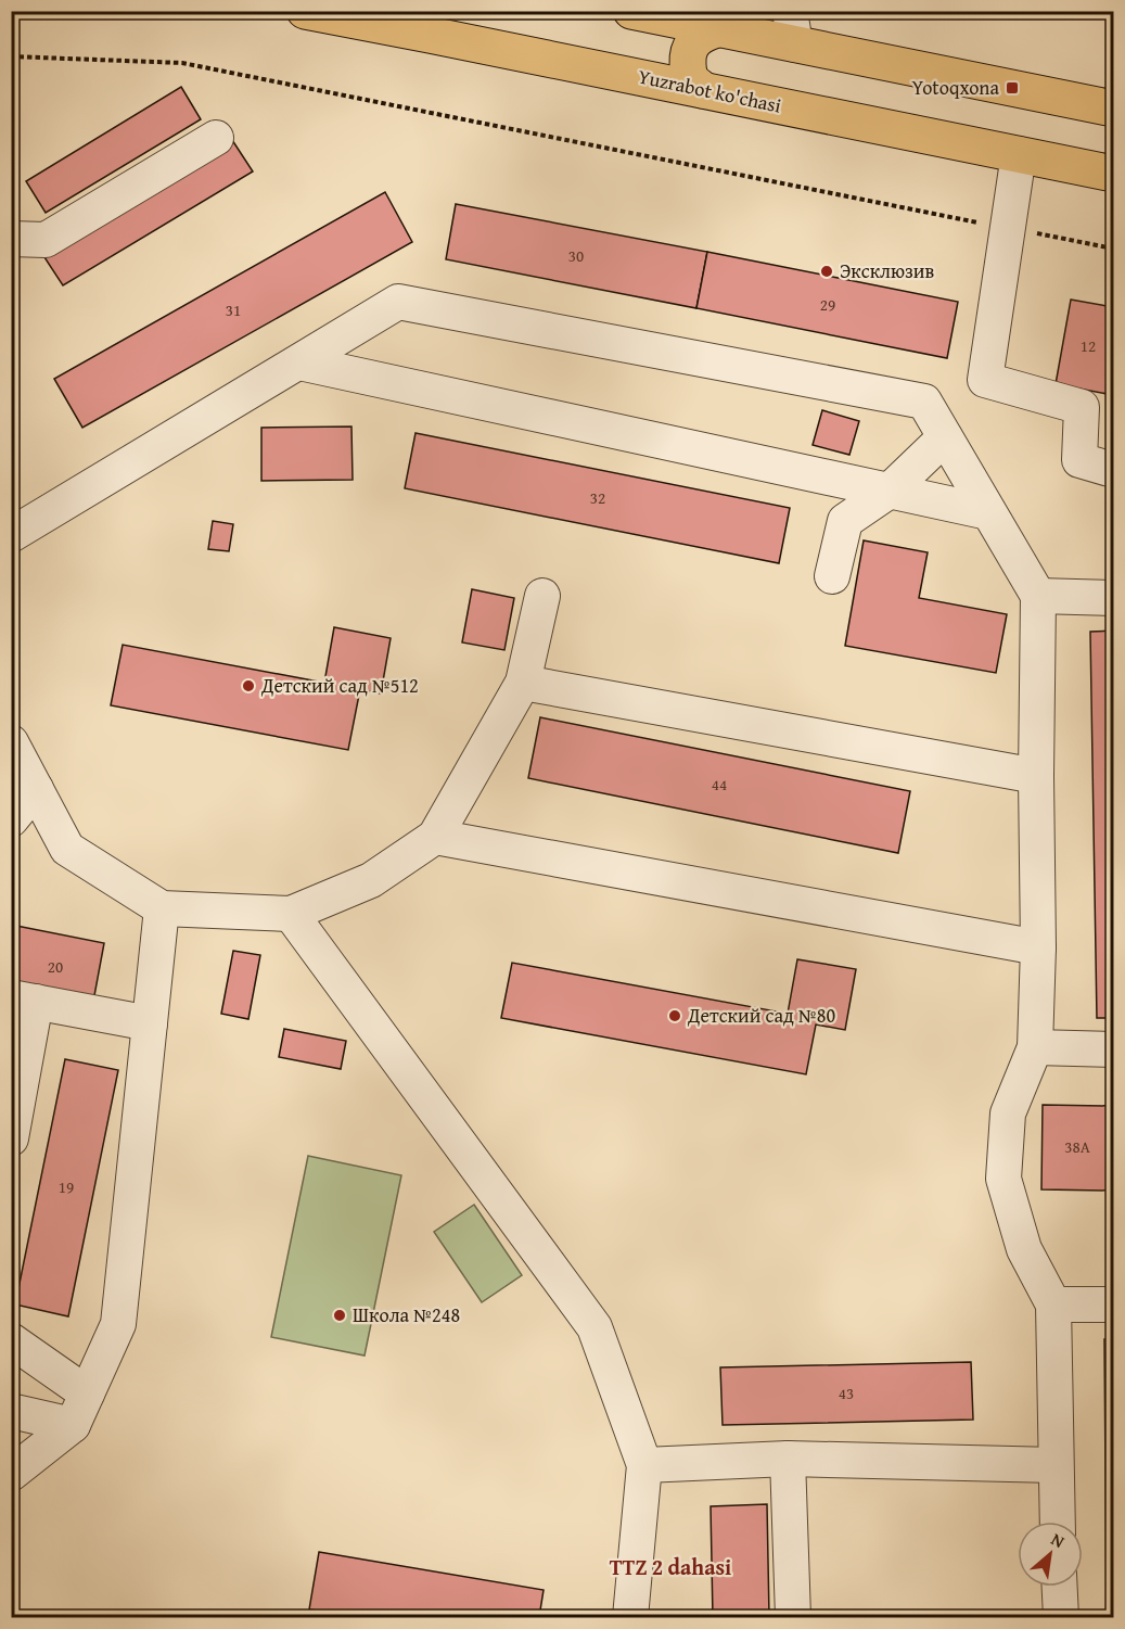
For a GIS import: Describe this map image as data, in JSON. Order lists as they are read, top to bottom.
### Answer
{
  "streets": {
    "main road": ["Yuzrabot ko'chasi"]
  },
  "districts": ["TTZ 2 dahasi"],
  "places": {
    "transit": ["Yotoqxona"],
    "other": [
      "Эксклюзив",
      "Детский сад №512",
      "Детский сад №80",
      "Школа №248"
    ]
  },
  "house_numbers": [
    "30",
    "29",
    "31",
    "12",
    "32",
    "44",
    "20",
    "38A",
    "19",
    "43"
  ],
  "north": "top right"
}
